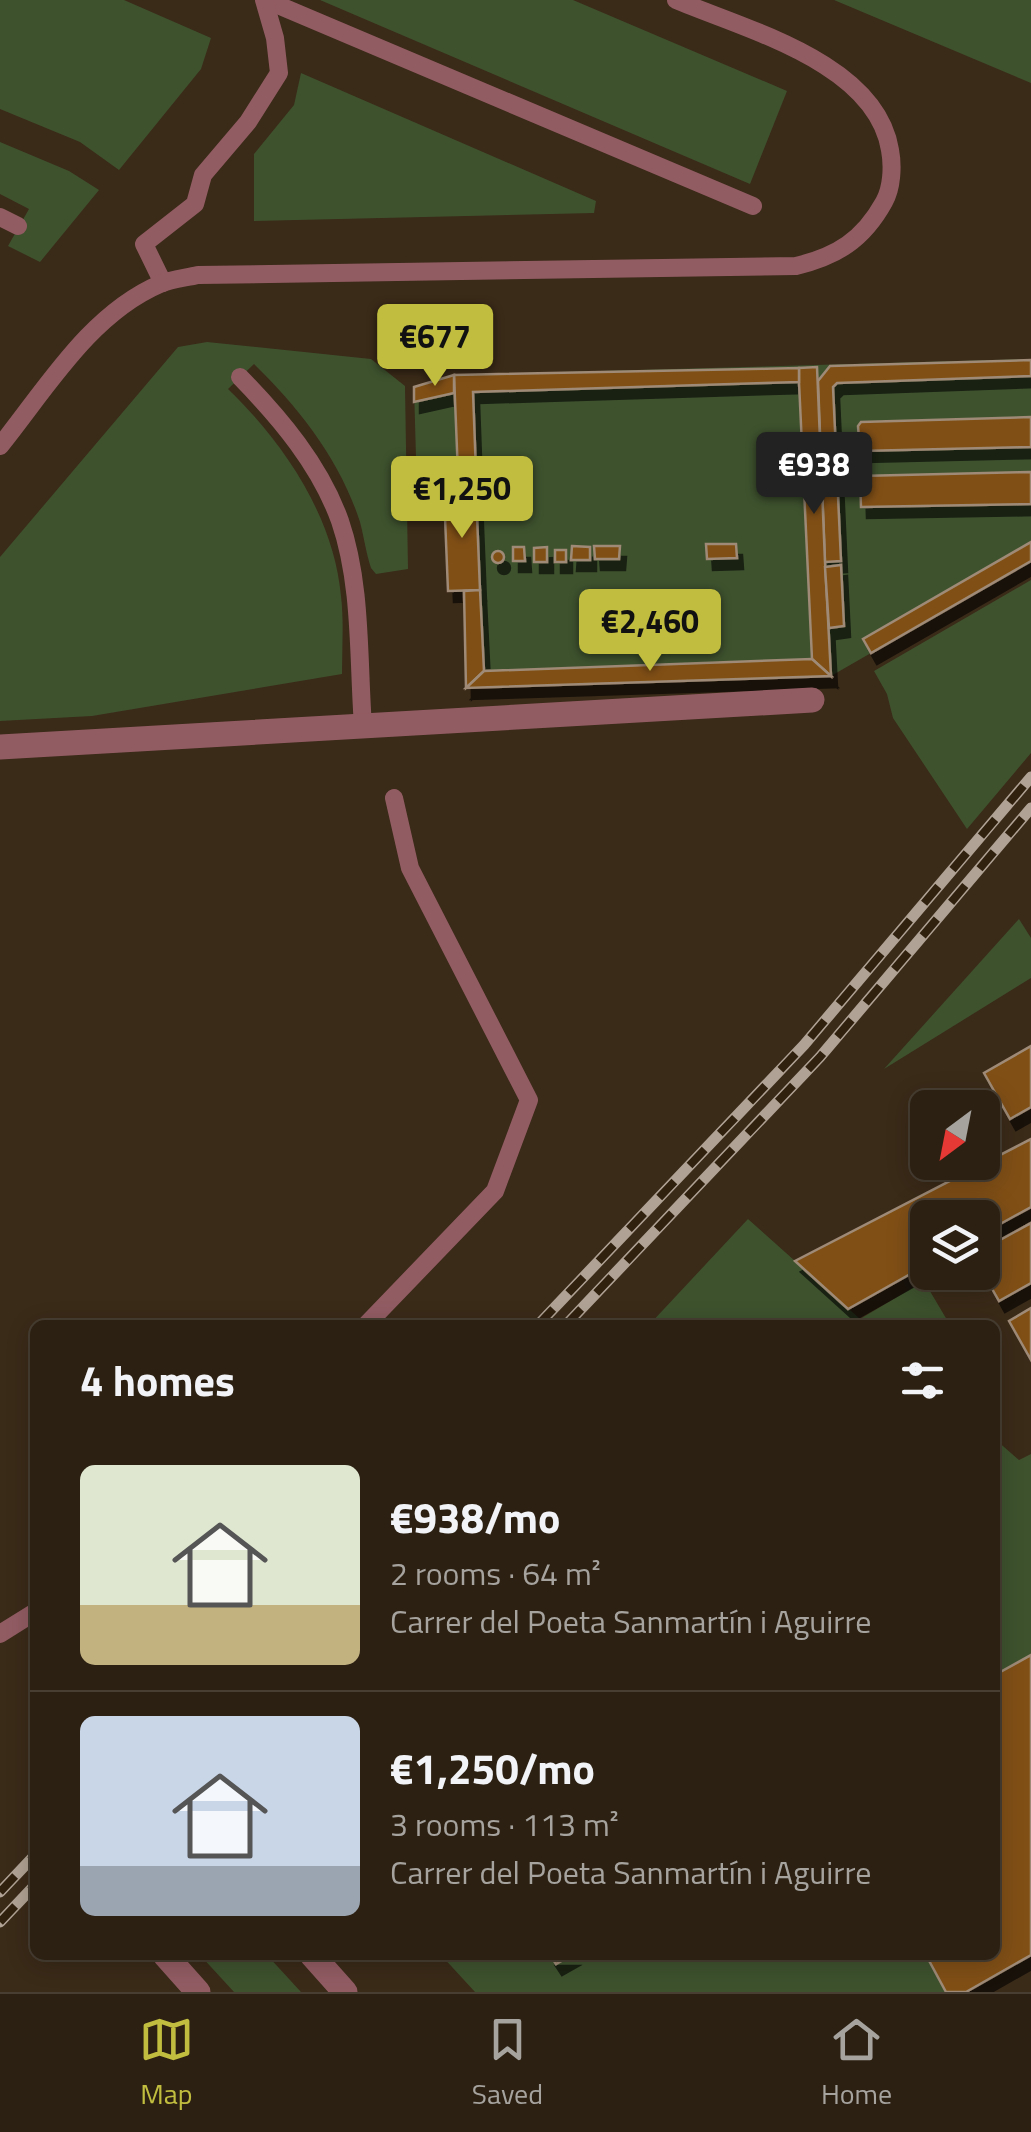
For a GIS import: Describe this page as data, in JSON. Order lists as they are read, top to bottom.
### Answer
{
  "north": "bottom left",
  "page": {
    "price": [
      "€677",
      "€938",
      "€1,250",
      "€2,460"
    ],
    "heading": "4 homes",
    "list": [
      {
        "name": "€938/mo",
        "note": "2 rooms · 64 m² · Carrer del Poeta Sanmartín i Aguirre"
      },
      {
        "name": "€1,250/mo",
        "note": "3 rooms · 113 m² · Carrer del Poeta Sanmartín i Aguirre"
      }
    ],
    "tabs": ["Map", "Saved", "Home"]
  }
}
